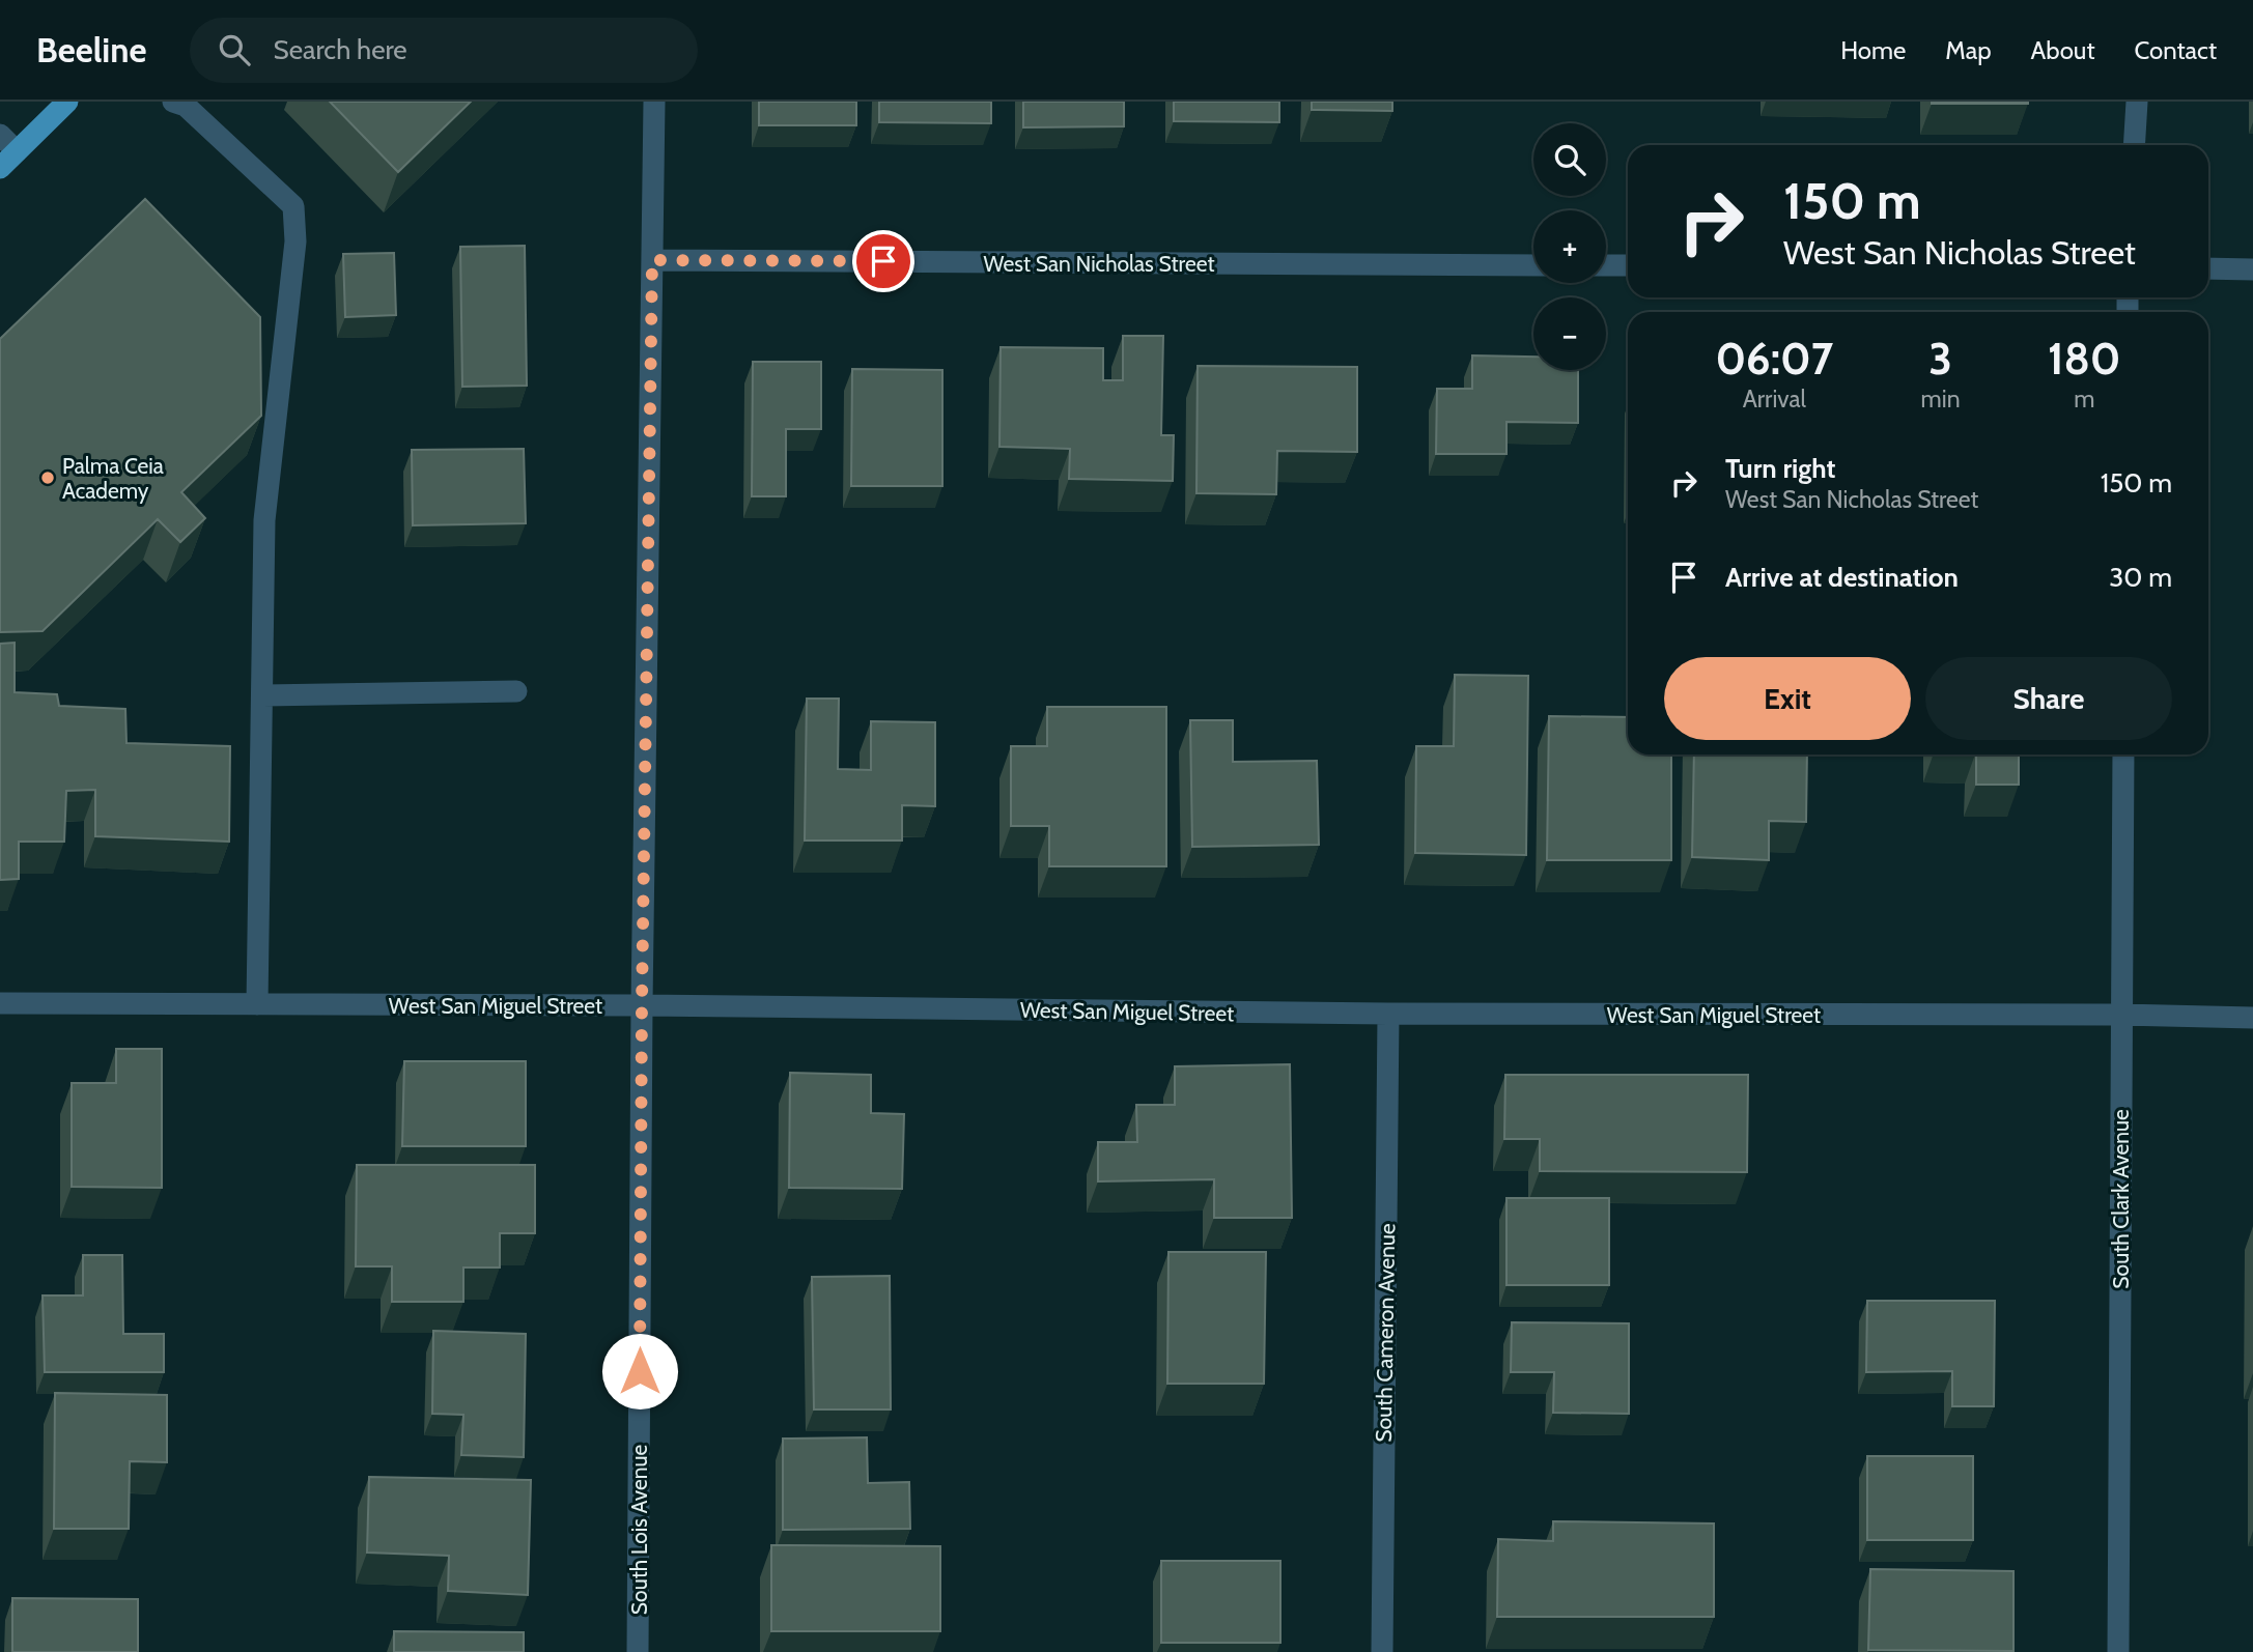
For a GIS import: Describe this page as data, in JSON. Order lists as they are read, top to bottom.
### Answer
{
  "streets": {
    "street": [
      "West San Nicholas Street",
      "West San Miguel Street",
      "South Clark Avenue",
      "South Cameron Avenue",
      "South Lois Avenue"
    ]
  },
  "crossings": [
    ["West San Nicholas Street", "South Lois Avenue"],
    ["West San Miguel Street", "South Clark Avenue"],
    ["West San Miguel Street", "South Cameron Avenue"],
    ["West San Miguel Street", "South Lois Avenue"]
  ],
  "places": ["Palma Ceia Academy"],
  "page": {
    "header": "Beeline",
    "search": "Search here",
    "nav": [
      "Home",
      "Map",
      "About",
      "Contact"
    ],
    "map_buttons": ["+", "−"],
    "turn": ["150 m", "West San Nicholas Street"],
    "eta": [
      "06:07",
      "Arrival",
      "3",
      "min",
      "180",
      "m"
    ],
    "list": [
      {
        "name": "Turn right",
        "note": "West San Nicholas Street",
        "value": "150 m"
      },
      {
        "name": "Arrive at destination",
        "value": "30 m"
      }
    ],
    "buttons": ["Exit", "Share"]
  }
}
